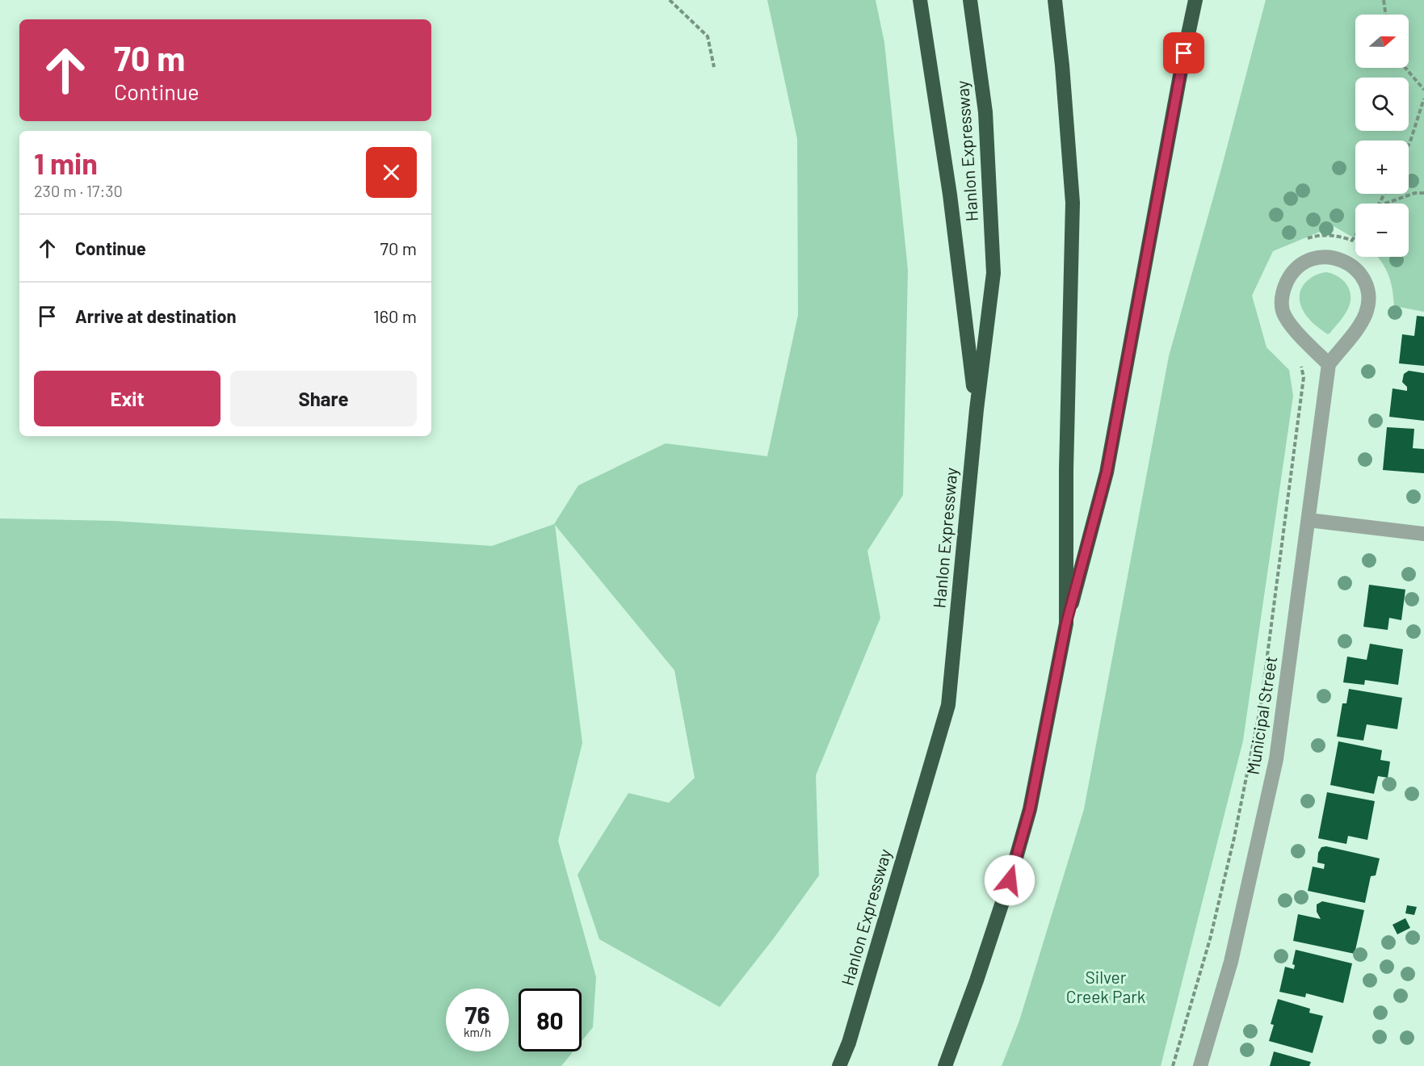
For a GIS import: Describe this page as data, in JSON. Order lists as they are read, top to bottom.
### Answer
{
  "streets": {
    "highway": ["Hanlon Expressway"],
    "street": ["Municipal Street"]
  },
  "parks": ["Silver Creek Park"],
  "north": "right",
  "page": {
    "map_buttons": ["+", "−"],
    "turn": ["70 m", "Continue"],
    "heading": ["1 min", "230 m · 17:30"],
    "list": [
      {
        "name": "Continue",
        "value": "70 m"
      },
      {
        "name": "Arrive at destination",
        "value": "160 m"
      }
    ],
    "buttons": ["Exit", "Share"],
    "speed": "76 km/h",
    "limit": "80"
  }
}
